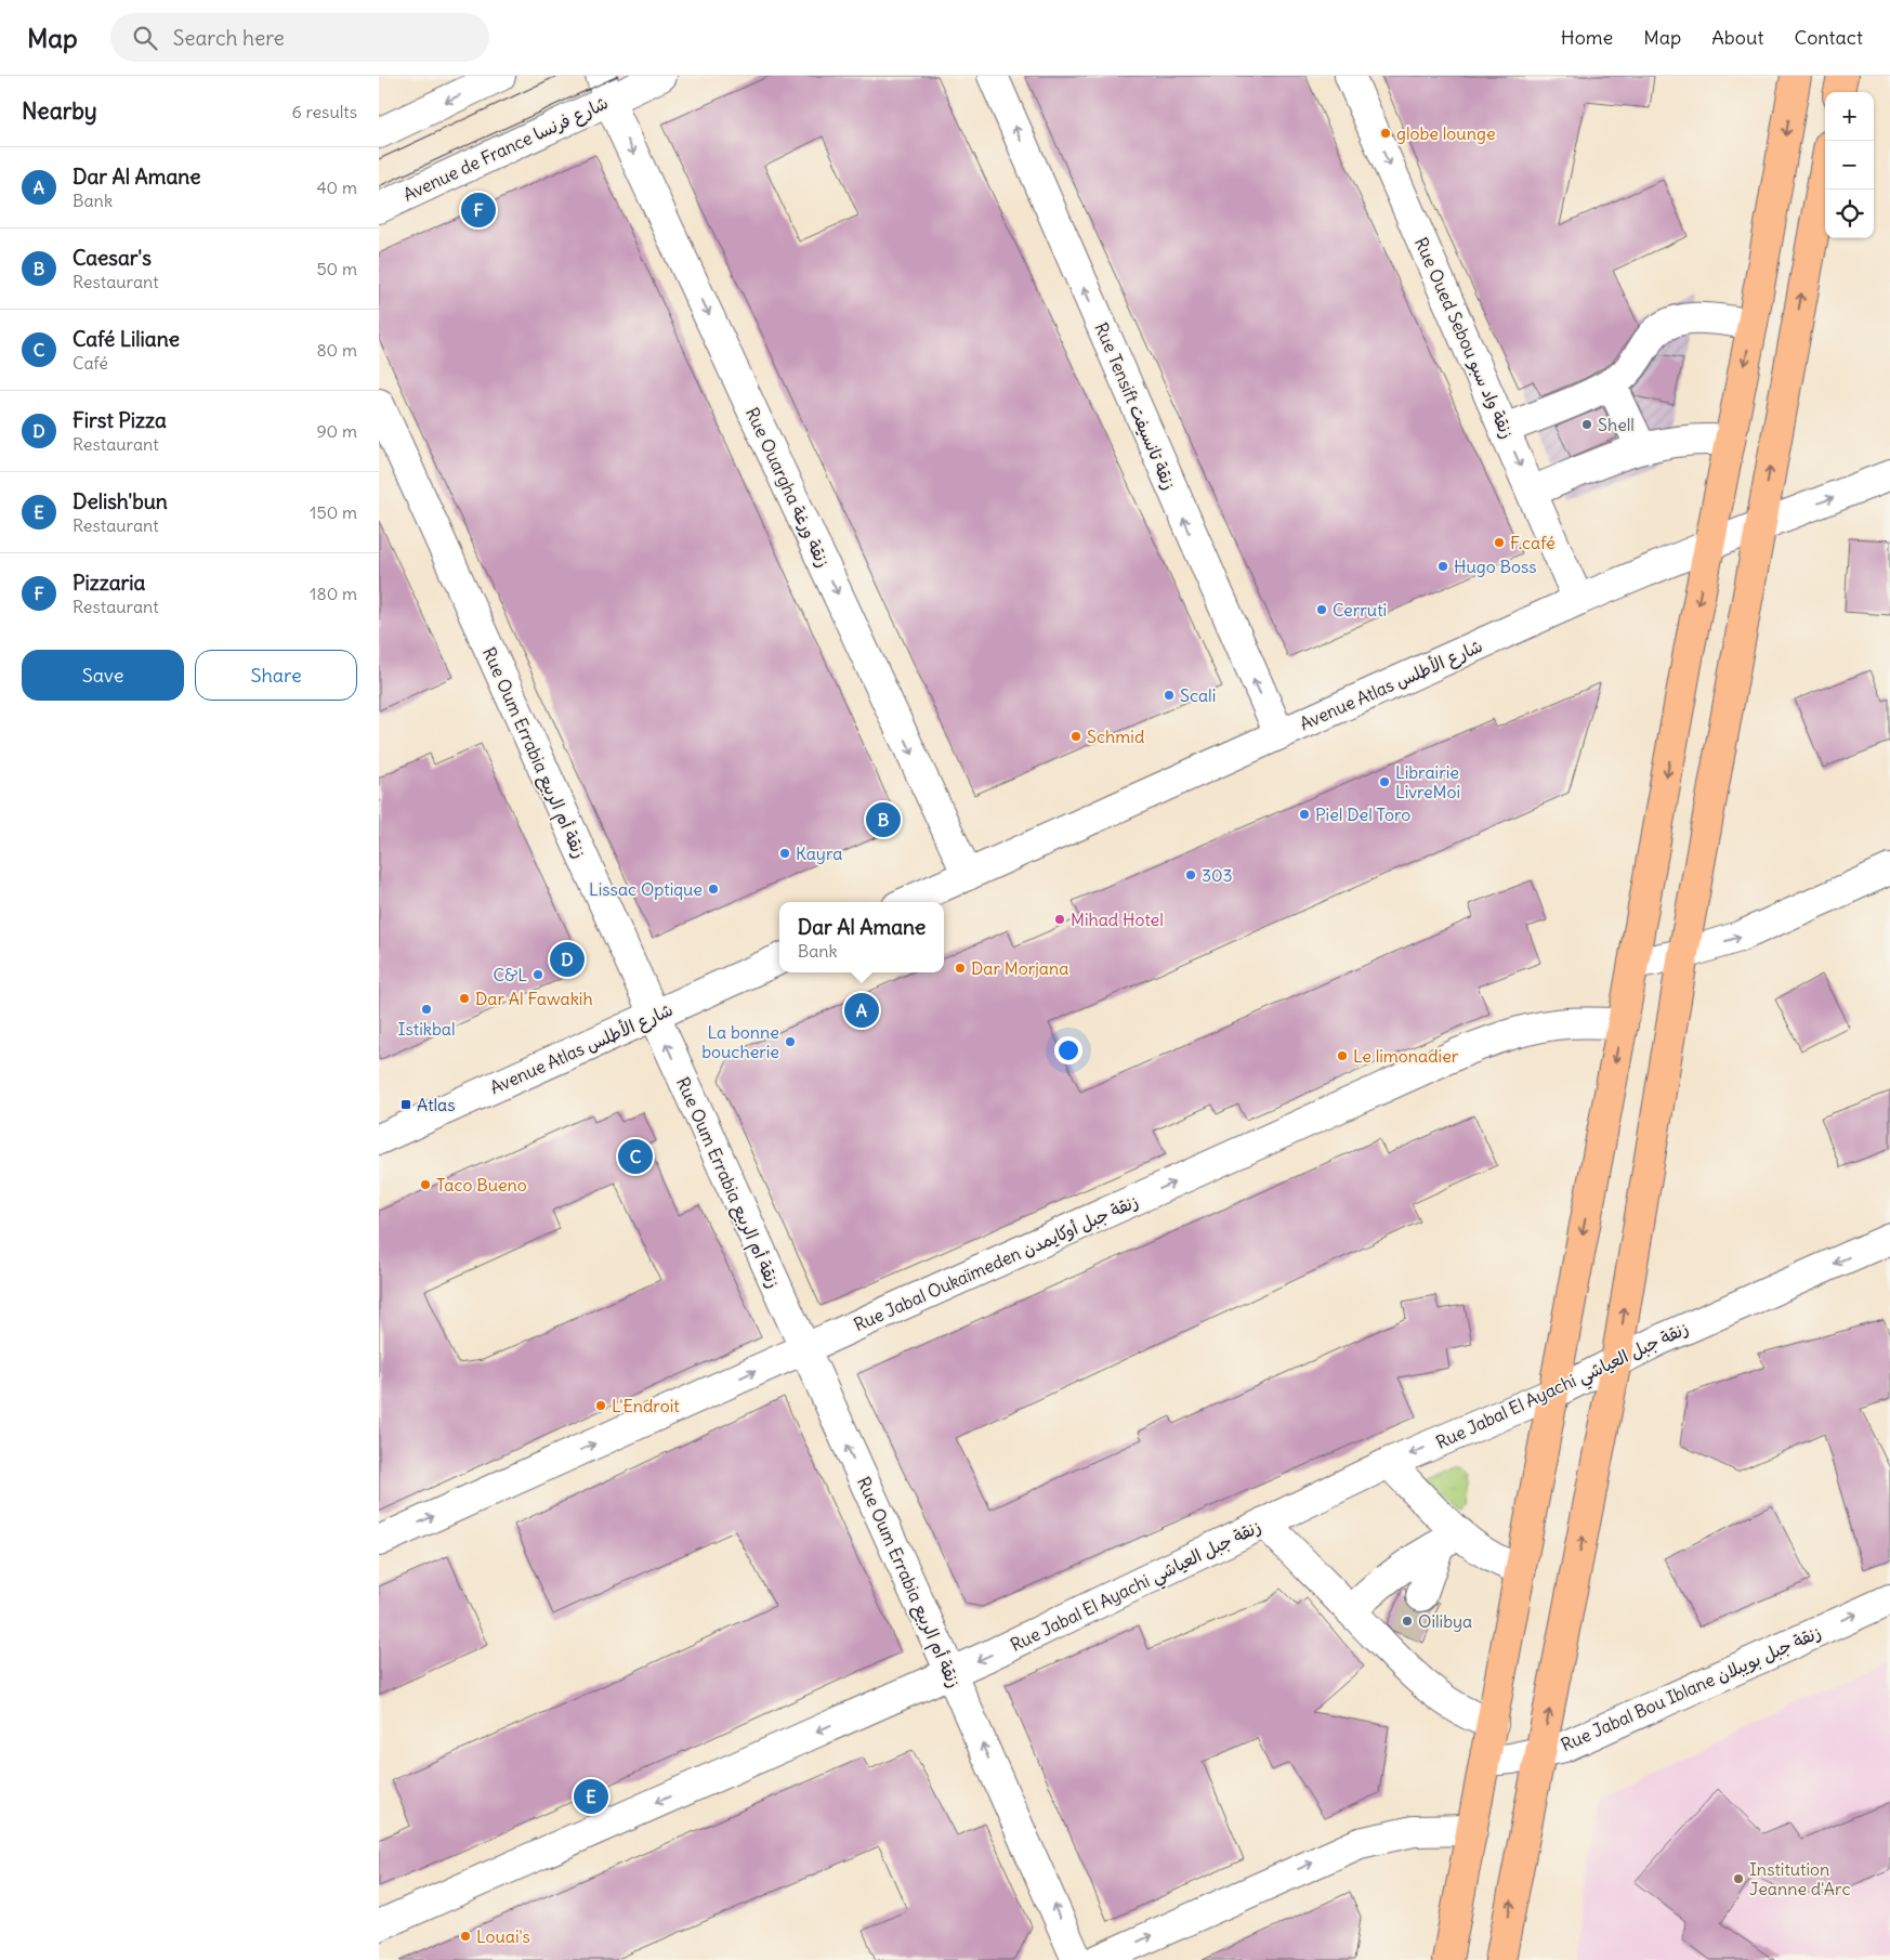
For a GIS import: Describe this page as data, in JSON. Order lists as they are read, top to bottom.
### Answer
{
  "streets": {
    "street": [
      "Avenue de France شارع فرنسا",
      "Rue Oued Sebou زنقة واد سبو",
      "Rue Tensift زنقة تانسيفت",
      "Rue Ouargha زنقة ورغة",
      "Avenue Atlas شارع الأطلس",
      "Rue Oum Errabia زنقة أم الربيع",
      "Rue Jabal Oukaïmeden زنقة جبل أوكايمدن",
      "Rue Jabal El Ayachi زنقة جبل العياشي",
      "Rue Jabal Bou Iblane زنقة جبل بويبلان"
    ]
  },
  "crossings": [
    ["Avenue de France شارع فرنسا", "Rue Ouargha زنقة ورغة"],
    ["Rue Oued Sebou زنقة واد سبو", "Avenue Atlas شارع الأطلس"],
    ["Rue Tensift زنقة تانسيفت", "Avenue Atlas شارع الأطلس"],
    ["Rue Ouargha زنقة ورغة", "Avenue Atlas شارع الأطلس"],
    ["Avenue Atlas شارع الأطلس", "Rue Oum Errabia زنقة أم الربيع"],
    ["Rue Oum Errabia زنقة أم الربيع", "Rue Jabal Oukaïmeden زنقة جبل أوكايمدن"],
    ["Rue Oum Errabia زنقة أم الربيع", "Rue Jabal El Ayachi زنقة جبل العياشي"]
  ],
  "one_way": [
    "Rue Oued Sebou زنقة واد سبو",
    "Rue Tensift زنقة تانسيفت",
    "Rue Ouargha زنقة ورغة",
    "Rue Oum Errabia زنقة أم الربيع",
    "Rue Jabal Oukaïmeden زنقة جبل أوكايمدن",
    "Rue Jabal El Ayachi زنقة جبل العياشي",
    "Rue Jabal Bou Iblane زنقة جبل بويبلان"
  ],
  "places": {
    "other": [
      "globe lounge",
      "Shell",
      "F.café",
      "Hugo Boss",
      "Cerruti",
      "Scali",
      "Schmid",
      "Librairie LivreMoi",
      "Piel Del Toro",
      "Kayra",
      "303",
      "Lissac Optique",
      "Mihad Hotel",
      "Dar Morjana",
      "C&L",
      "Dar Al Fawakih",
      "Istikbal",
      "La bonne boucherie",
      "Le limonadier",
      "Taco Bueno",
      "L'Endroit",
      "Oilibya",
      "Institution Jeanne d'Arc",
      "Louai's"
    ],
    "transit": ["Atlas"]
  },
  "page": {
    "header": "Map",
    "search": "Search here",
    "nav": [
      "Home",
      "Map",
      "About",
      "Contact"
    ],
    "heading": ["Nearby", "6 results"],
    "map_buttons": ["+", "−"],
    "list": [
      {
        "mark": "A",
        "name": "Dar Al Amane",
        "note": "Bank",
        "value": "40 m"
      },
      {
        "mark": "B",
        "name": "Caesar's",
        "note": "Restaurant",
        "value": "50 m"
      },
      {
        "mark": "C",
        "name": "Café Liliane",
        "note": "Café",
        "value": "80 m"
      },
      {
        "mark": "D",
        "name": "First Pizza",
        "note": "Restaurant",
        "value": "90 m"
      },
      {
        "mark": "E",
        "name": "Delish'bun",
        "note": "Restaurant",
        "value": "150 m"
      },
      {
        "mark": "F",
        "name": "Pizzaria",
        "note": "Restaurant",
        "value": "180 m"
      }
    ],
    "pins": [
      "F",
      "B",
      "D",
      "A",
      "C",
      "E"
    ],
    "buttons": ["Save", "Share"],
    "popup": ["Dar Al Amane", "Bank"]
  }
}
